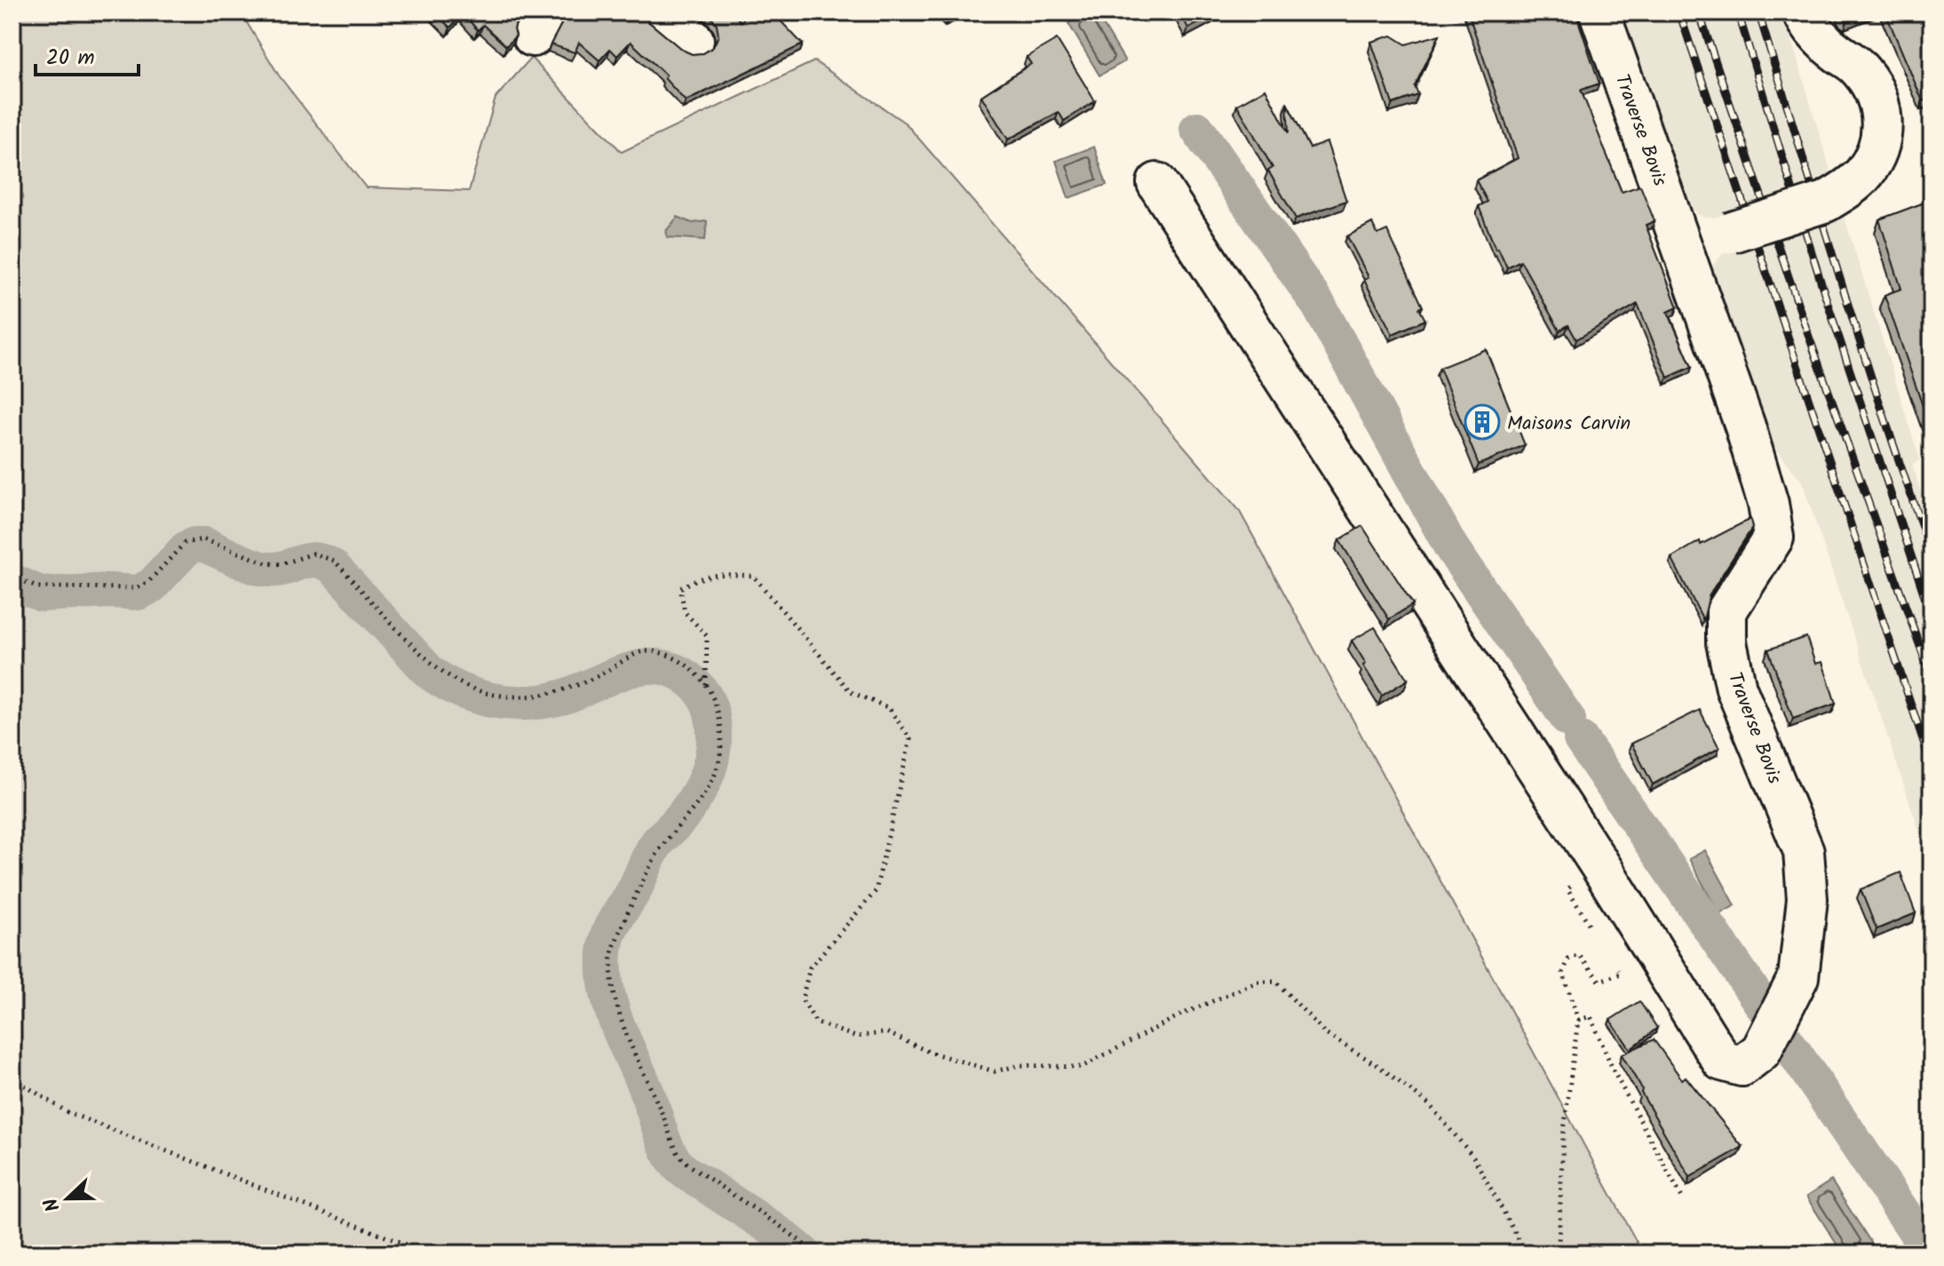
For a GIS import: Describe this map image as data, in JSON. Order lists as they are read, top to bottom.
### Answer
{
  "streets": {
    "street": ["Traverse Bovis"]
  },
  "places": {
    "building": ["Maisons Carvin"]
  },
  "scale_bar": "20 m",
  "north": "left"
}
